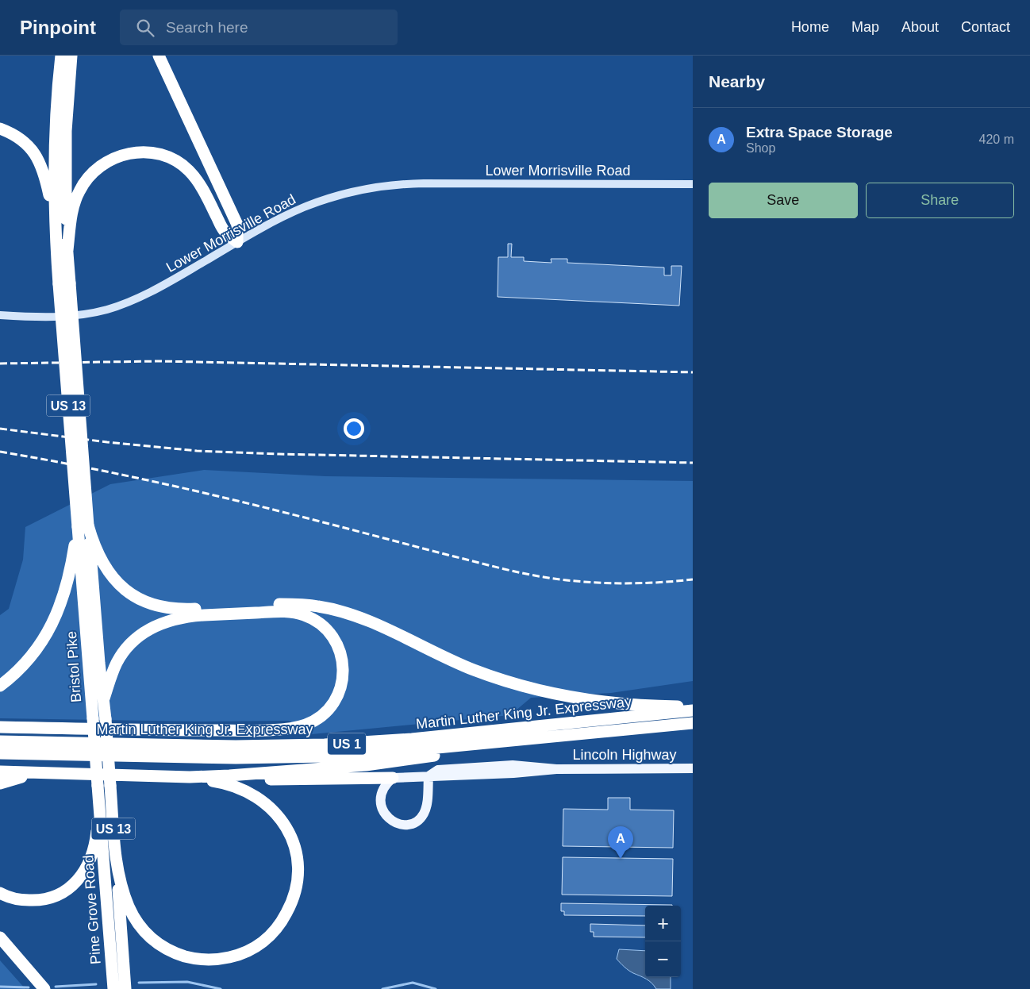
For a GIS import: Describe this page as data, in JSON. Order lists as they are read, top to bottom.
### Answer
{
  "streets": {
    "highway": [
      "US 13",
      "Bristol Pike",
      "Martin Luther King Jr. Expressway",
      "US 1",
      "Pine Grove Road"
    ],
    "main road": ["Lincoln Highway"],
    "street": ["Lower Morrisville Road"]
  },
  "crossings": [
    ["US 13", "Bristol Pike"],
    ["US 13", "Pine Grove Road"],
    ["Bristol Pike", "Pine Grove Road"]
  ],
  "page": {
    "header": "Pinpoint",
    "search": "Search here",
    "nav": [
      "Home",
      "Map",
      "About",
      "Contact"
    ],
    "heading": "Nearby",
    "list": [
      {
        "mark": "A",
        "name": "Extra Space Storage",
        "note": "Shop",
        "value": "420 m"
      }
    ],
    "buttons": ["Save", "Share"],
    "pins": "A",
    "map_buttons": ["+", "−"]
  }
}
